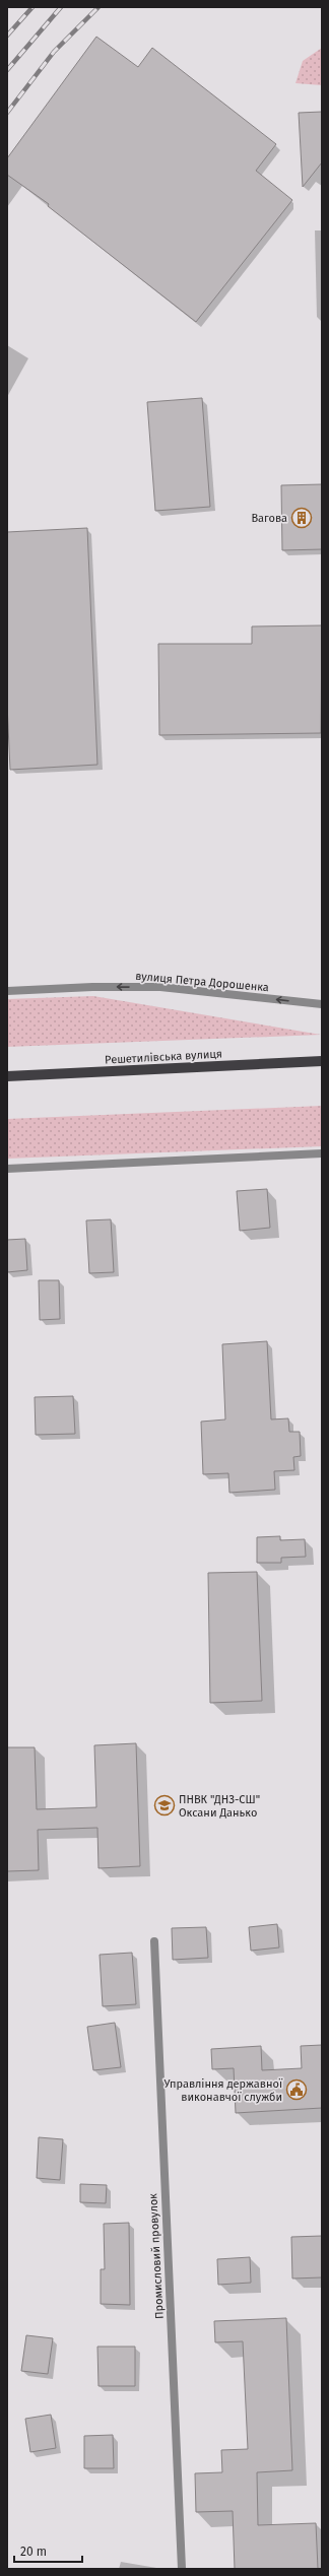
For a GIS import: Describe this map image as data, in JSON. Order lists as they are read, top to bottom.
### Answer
{
  "streets": {
    "main road": ["Решетилівська вулиця"],
    "street": ["вулиця Петра Дорошенка", "Промисловий провулок"]
  },
  "one_way": ["вулиця Петра Дорошенка"],
  "places": {
    "building": ["Вагова"],
    "school or university": ["ПНВК \"ДНЗ-СШ\" Оксани Данько"],
    "public building": ["Управління державної виконавчої служби"]
  },
  "scale_bar": "20 m"
}
